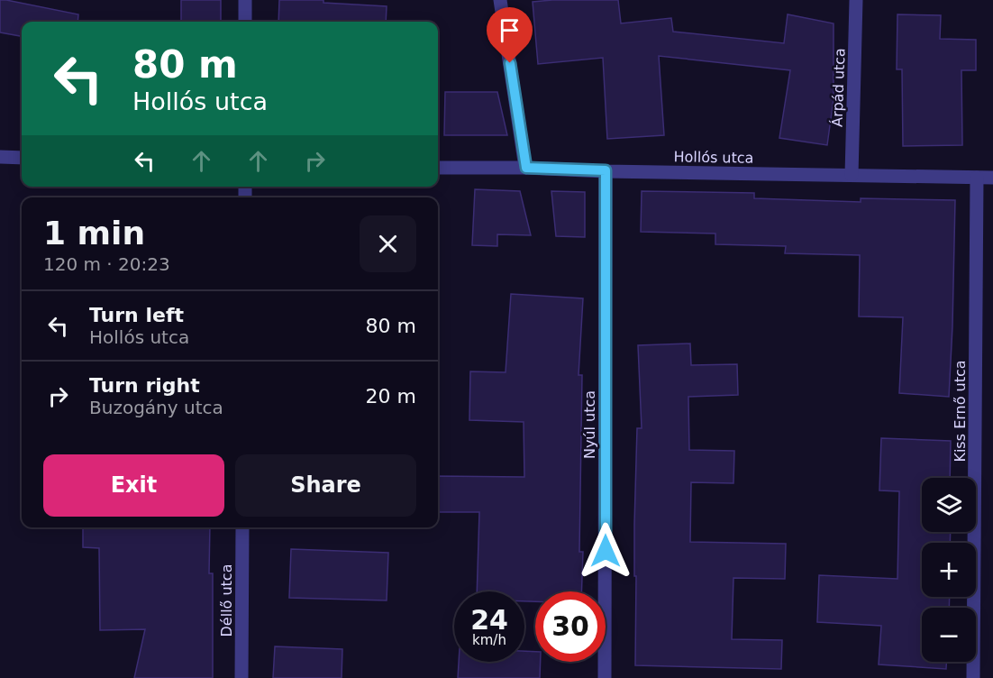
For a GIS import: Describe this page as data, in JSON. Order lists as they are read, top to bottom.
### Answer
{
  "streets": {
    "street": [
      "Árpád utca",
      "Hollós utca",
      "Kiss Ernő utca",
      "Nyúl utca",
      "Déllő utca"
    ]
  },
  "crossings": [
    ["Árpád utca", "Hollós utca"],
    ["Hollós utca", "Kiss Ernő utca"],
    ["Hollós utca", "Nyúl utca"]
  ],
  "page": {
    "turn": ["80 m", "Hollós utca"],
    "heading": ["1 min", "120 m · 20:23"],
    "list": [
      {
        "name": "Turn left",
        "note": "Hollós utca",
        "value": "80 m"
      },
      {
        "name": "Turn right",
        "note": "Buzogány utca",
        "value": "20 m"
      }
    ],
    "buttons": ["Exit", "Share"],
    "map_buttons": ["+", "−"],
    "speed": "24 km/h",
    "limit": "30"
  }
}
